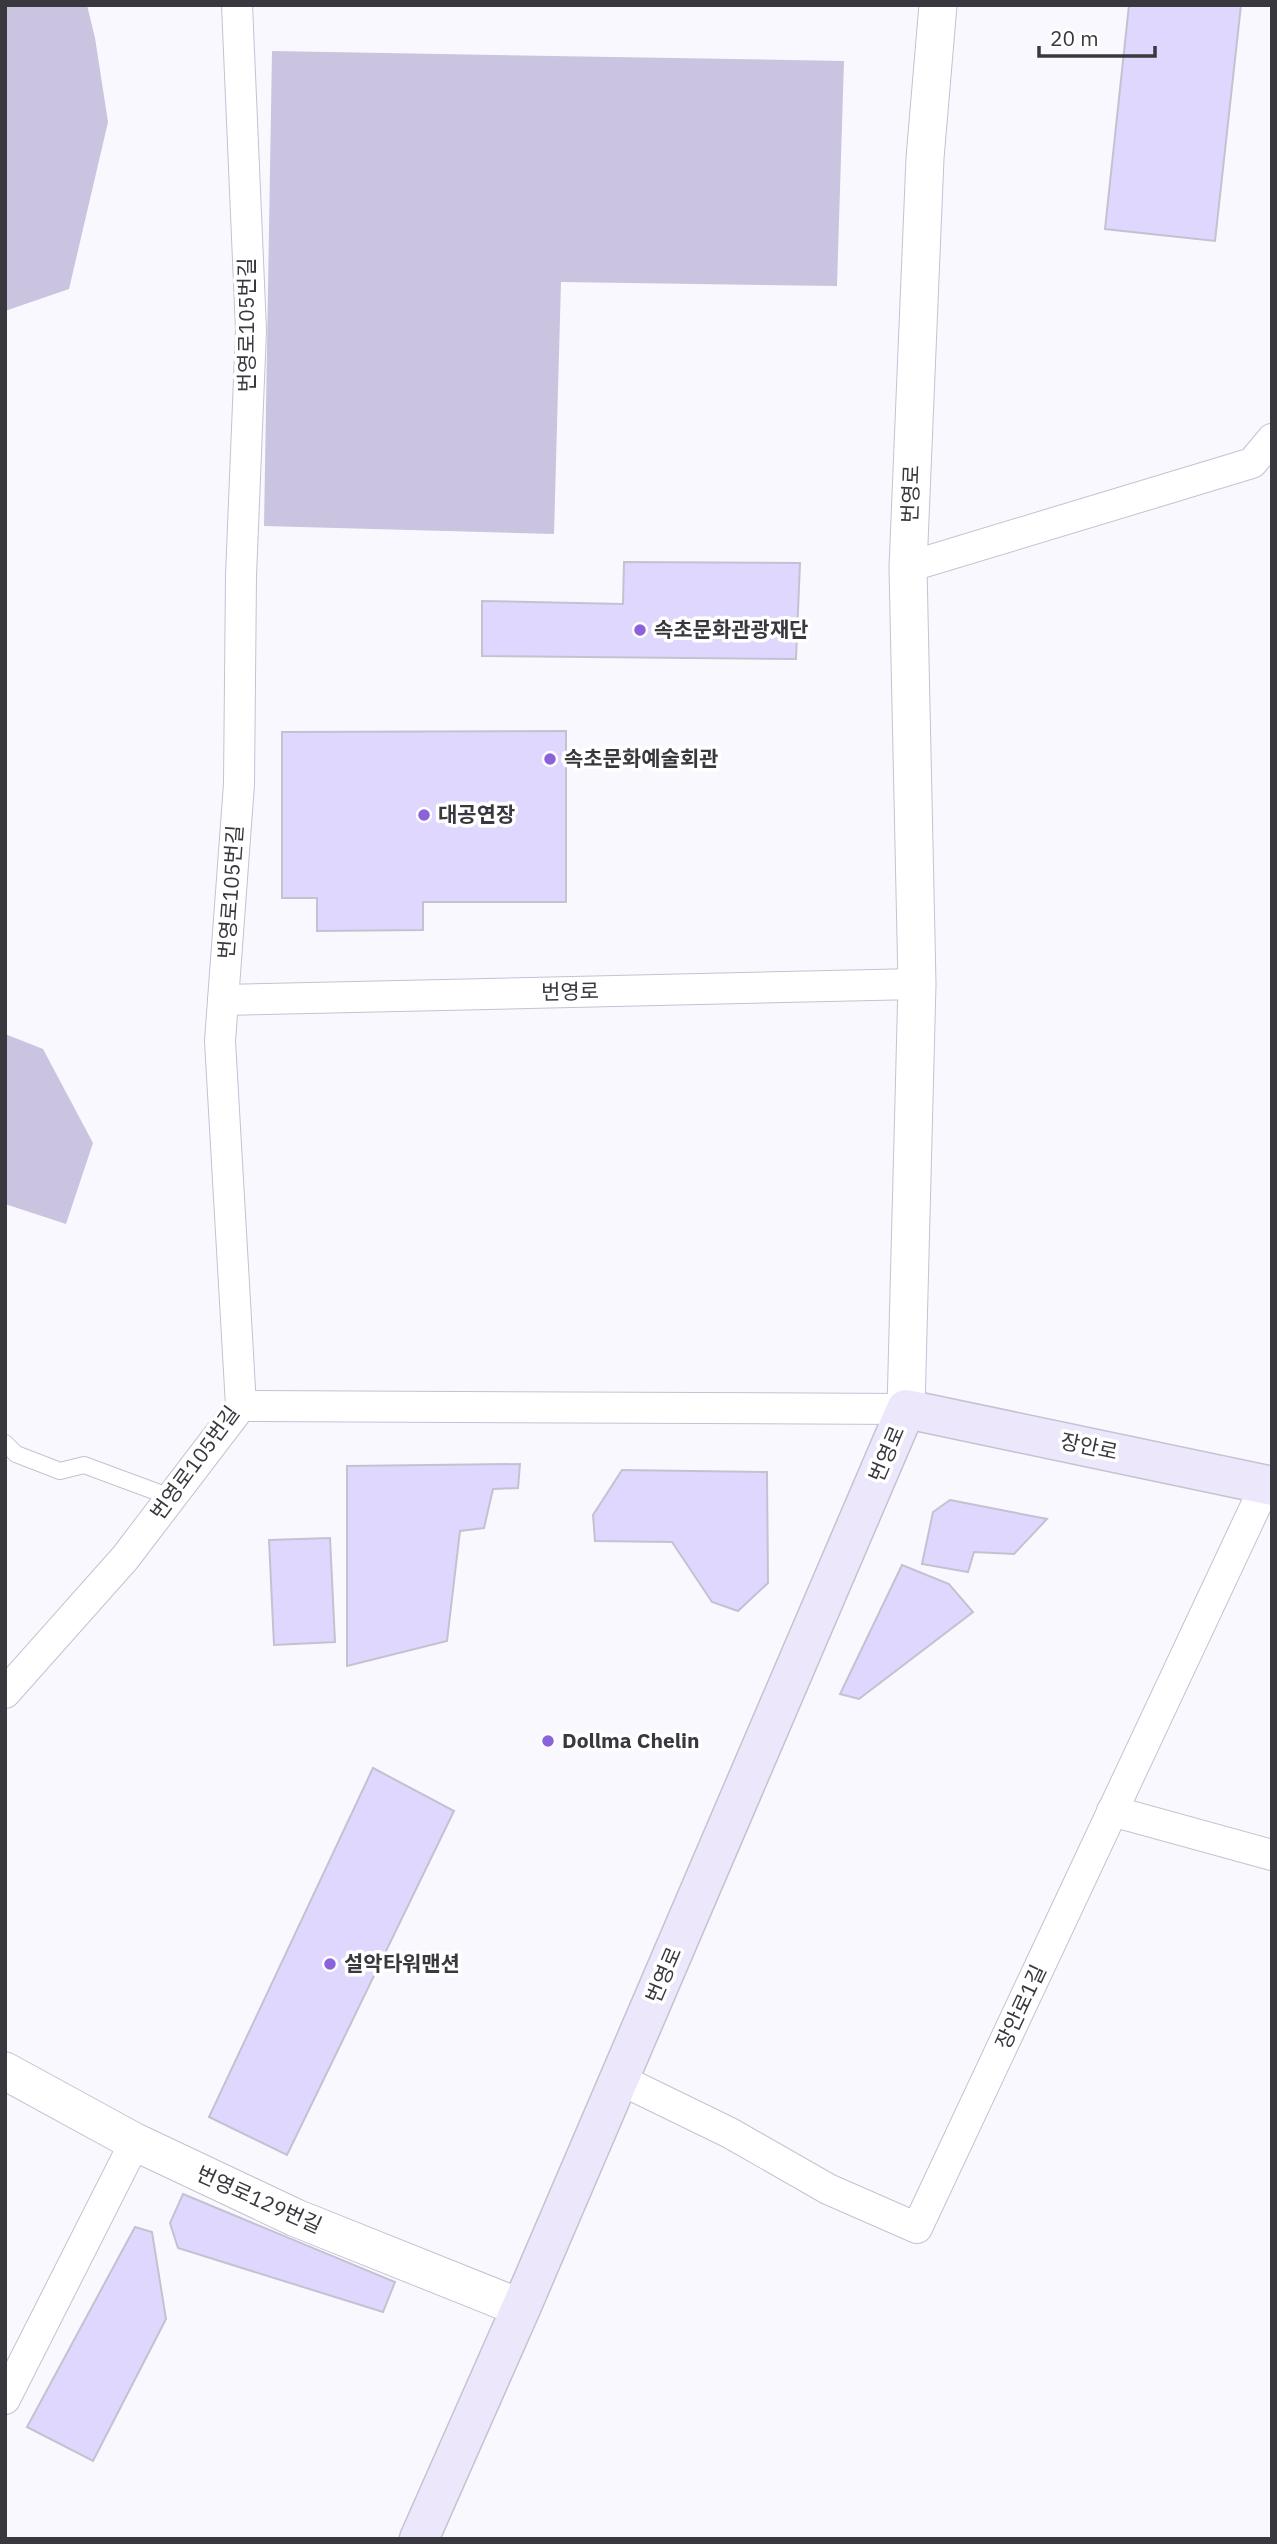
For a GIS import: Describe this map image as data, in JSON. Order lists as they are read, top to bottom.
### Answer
{
  "streets": {
    "main road": ["번영로", "장안로"],
    "street": ["번영로105번길", "장안로1길", "번영로129번길"]
  },
  "crossings": [
    ["번영로105번길", "번영로"],
    ["번영로", "장안로"],
    ["번영로", "장안로1길"],
    ["번영로", "번영로129번길"],
    ["장안로", "장안로1길"]
  ],
  "places": [
    "속초문화관광재단",
    "속초문화예술회관",
    "대공연장",
    "Dollma Chelin",
    "설악타워맨션"
  ],
  "scale_bar": "20 m"
}
